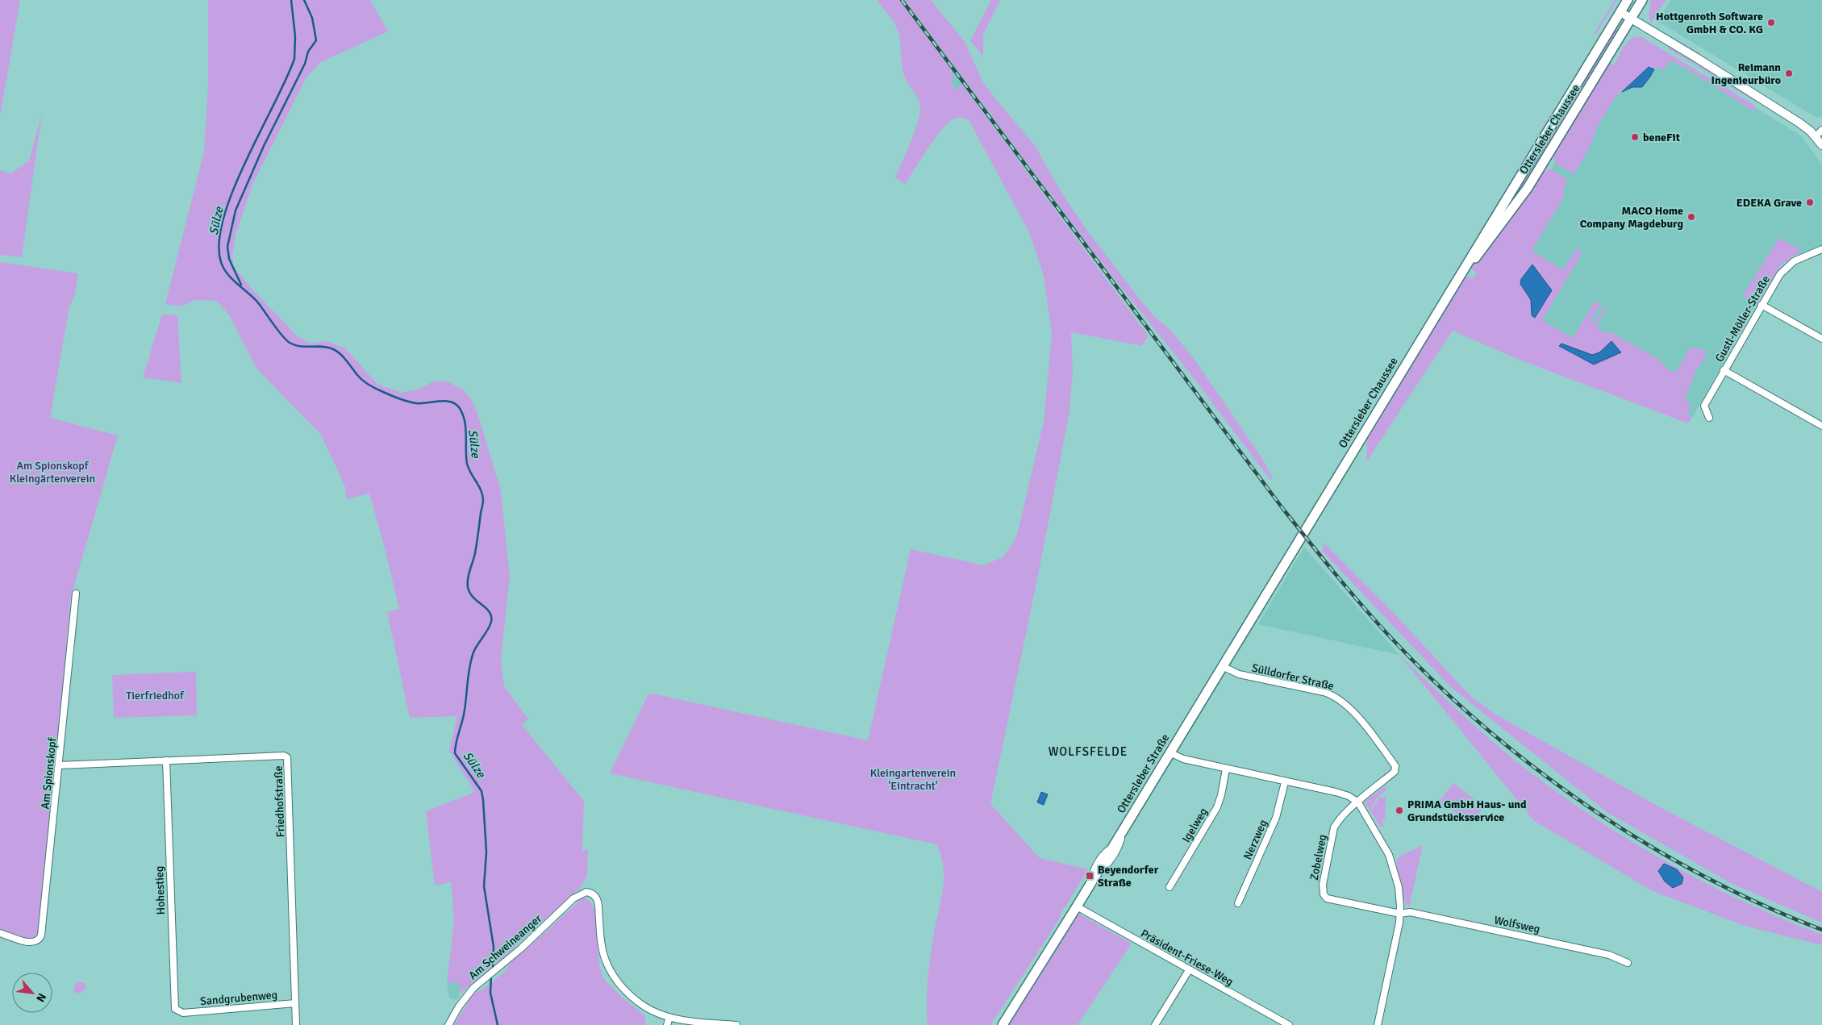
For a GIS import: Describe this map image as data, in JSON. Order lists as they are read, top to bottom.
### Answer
{
  "streets": {
    "main road": ["Ottersleber Chaussee", "Ottersleber Straße"],
    "street": [
      "Gustl-Möller-Straße",
      "Sülldorfer Straße",
      "Am Spionskopf",
      "Friedhofstraße",
      "Igelweg",
      "Nerzweg",
      "Zobelweg",
      "Hohestieg",
      "Wolfsweg",
      "Am Schweineanger",
      "Präsident-Friese-Weg",
      "Sandgrubenweg"
    ]
  },
  "crossings": [
    ["Ottersleber Chaussee", "Ottersleber Straße"],
    ["Sülldorfer Straße", "Ottersleber Straße"],
    ["Sülldorfer Straße", "Zobelweg"],
    ["Am Spionskopf", "Friedhofstraße"],
    ["Ottersleber Straße", "Präsident-Friese-Weg"],
    ["Friedhofstraße", "Hohestieg"],
    ["Friedhofstraße", "Sandgrubenweg"],
    ["Zobelweg", "Wolfsweg"],
    ["Hohestieg", "Sandgrubenweg"]
  ],
  "districts": ["WOLFSFELDE"],
  "water": ["Sülze"],
  "parks": ["Am Spionskopf Kleingärtenverein", "Tierfriedhof", "Kleingartenverein 'Eintracht'"],
  "places": {
    "other": [
      "Hottgenroth Software GmbH & CO. KG",
      "Reimann Ingenieurbüro",
      "beneFit",
      "EDEKA Grave",
      "MACO Home Company Magdeburg",
      "PRIMA GmbH Haus- und Grundstücksservice"
    ],
    "transit": ["Beyendorfer Straße"]
  },
  "north": "bottom right"
}
